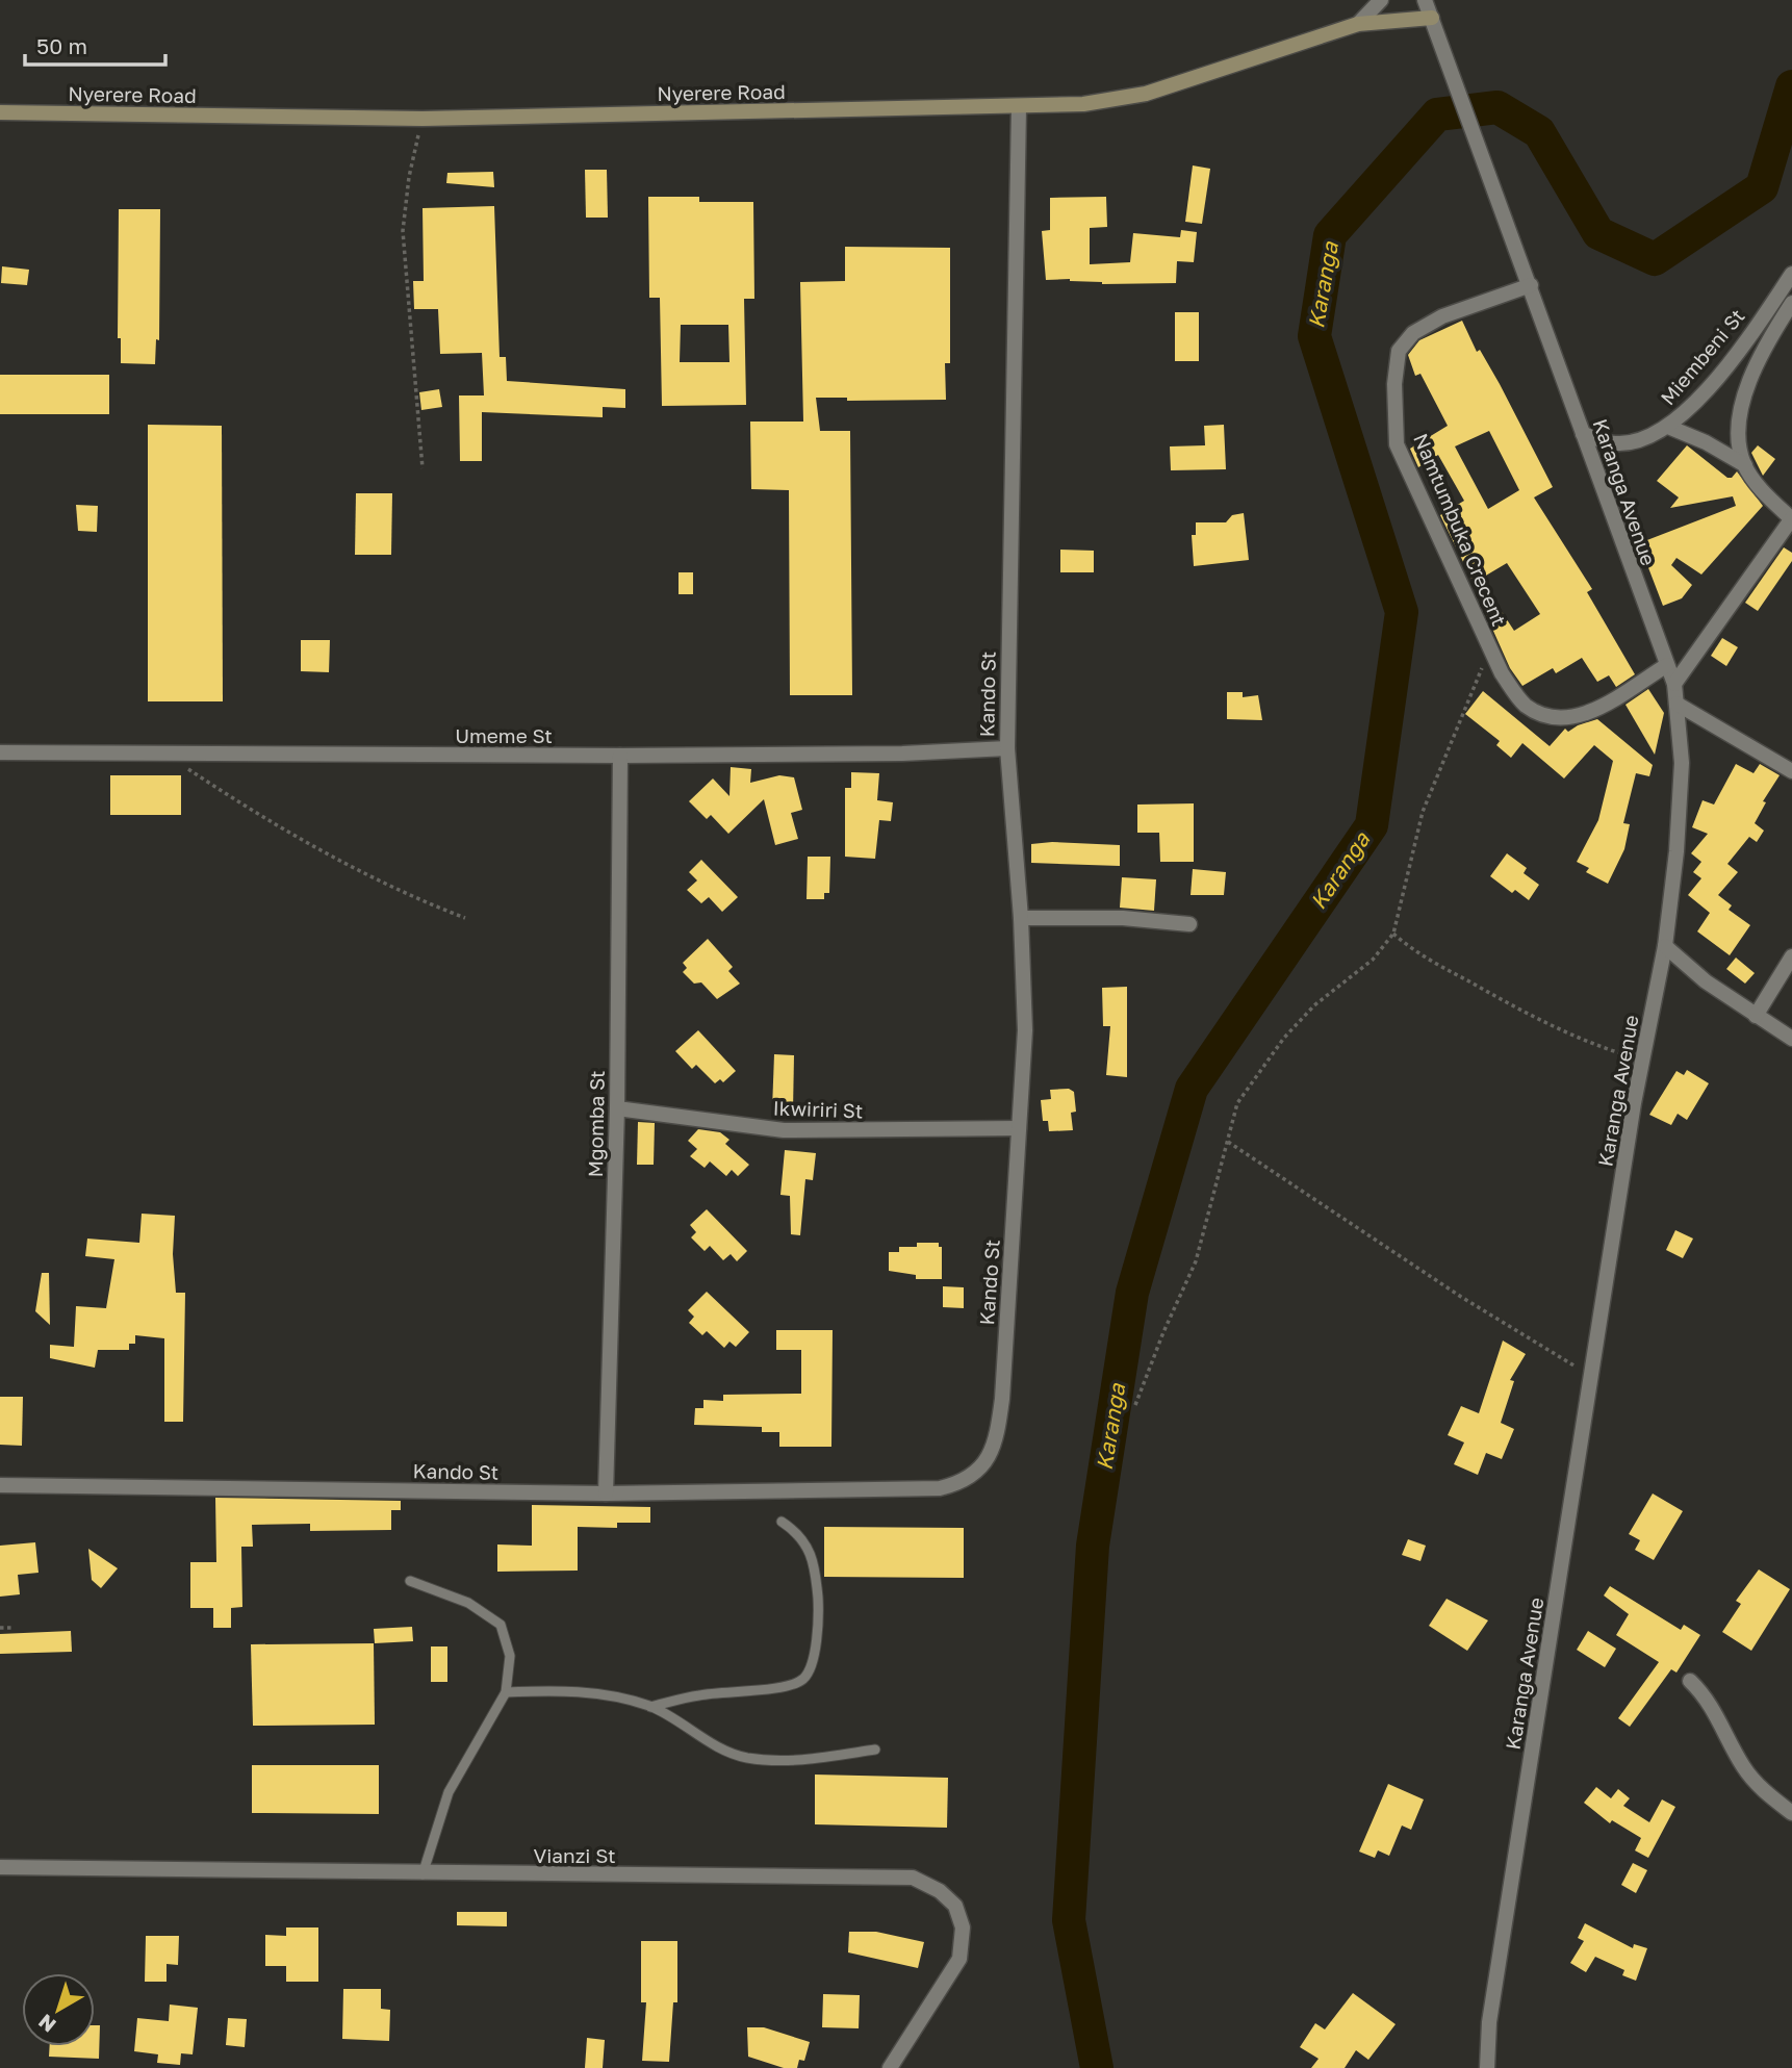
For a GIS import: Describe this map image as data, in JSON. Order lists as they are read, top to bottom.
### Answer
{
  "streets": {
    "street": [
      "Nyerere Road",
      "Miembeni St",
      "Karanga Avenue",
      "Namtumbuka Crecent",
      "Kando St",
      "Umeme St",
      "Ikwiriri St",
      "Mgomba St",
      "Vianzi St"
    ]
  },
  "crossings": [
    ["Nyerere Road", "Karanga Avenue"],
    ["Nyerere Road", "Kando St"],
    ["Miembeni St", "Karanga Avenue"],
    ["Karanga Avenue", "Namtumbuka Crecent"],
    ["Kando St", "Umeme St"],
    ["Kando St", "Ikwiriri St"],
    ["Kando St", "Mgomba St"],
    ["Umeme St", "Mgomba St"],
    ["Ikwiriri St", "Mgomba St"]
  ],
  "water": ["Karanga"],
  "scale_bar": "50 m",
  "north": "bottom left"
}
